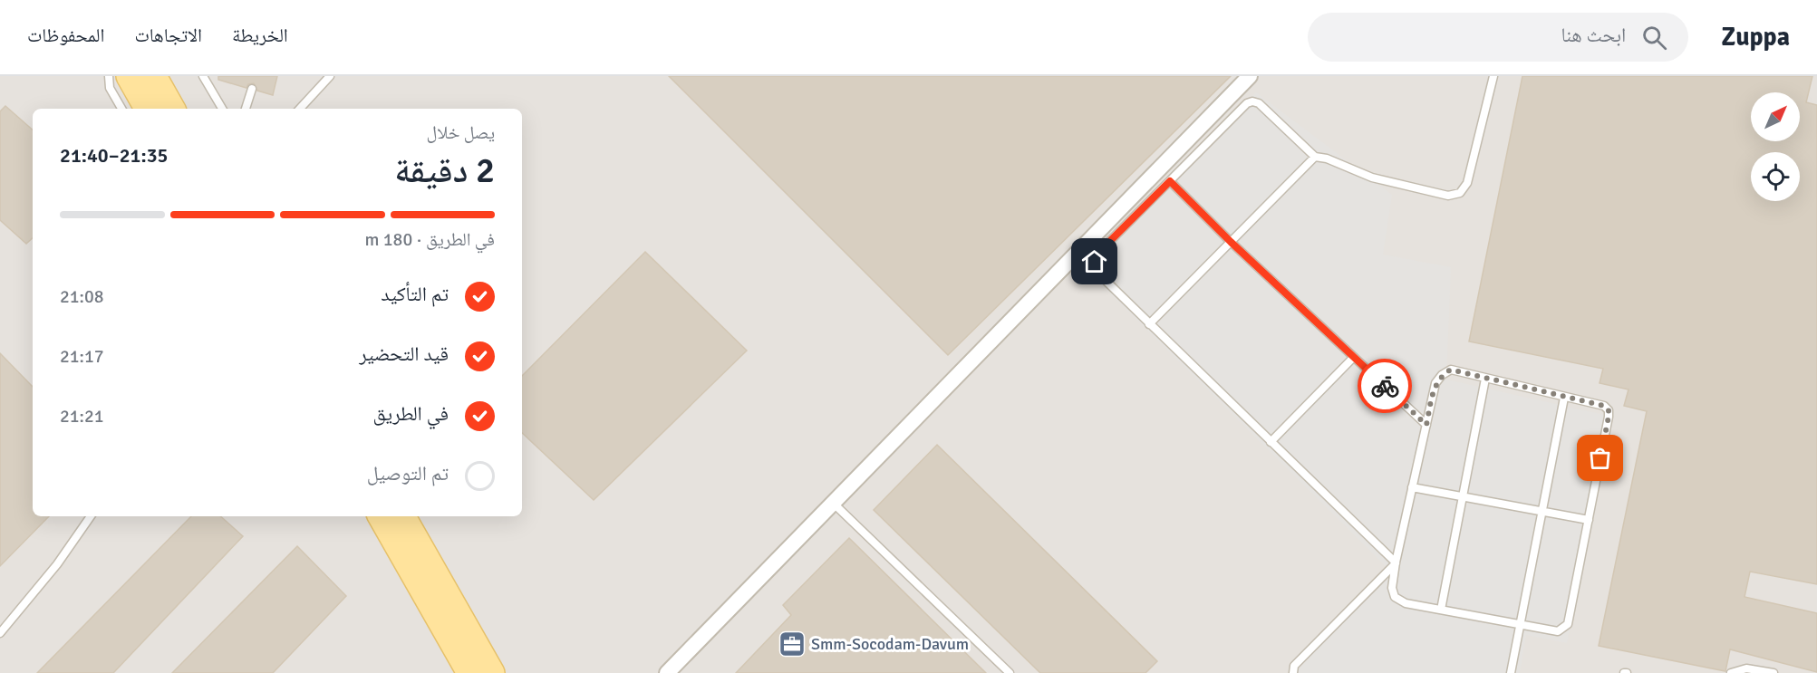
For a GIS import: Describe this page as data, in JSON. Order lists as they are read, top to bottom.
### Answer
{
  "places": {
    "office": ["Smm-Socodam-Davum"]
  },
  "north": "top right",
  "page": {
    "header": "Zuppa",
    "search": "ابحث هنا",
    "nav": ["الخريطة", "الاتجاهات", "المحفوظات"],
    "heading": ["2 دقيقة", "يصل خلال", "21:35–21:40"],
    "bar": "في الطريق · 180 m",
    "list": [
      ["تم التأكيد", "21:08"],
      ["قيد التحضير", "21:17"],
      ["في الطريق", "21:21"],
      "تم التوصيل"
    ]
  }
}
